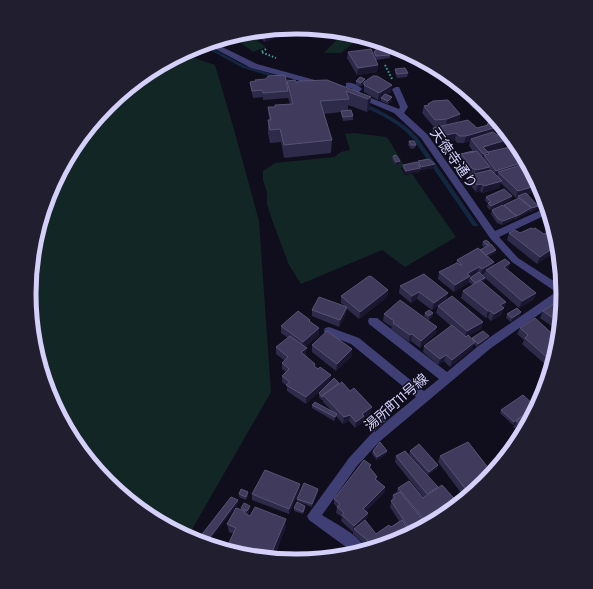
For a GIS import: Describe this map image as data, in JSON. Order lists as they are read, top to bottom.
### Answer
{
  "streets": {
    "street": ["天徳寺通り", "湯所町11号線"]
  }
}
